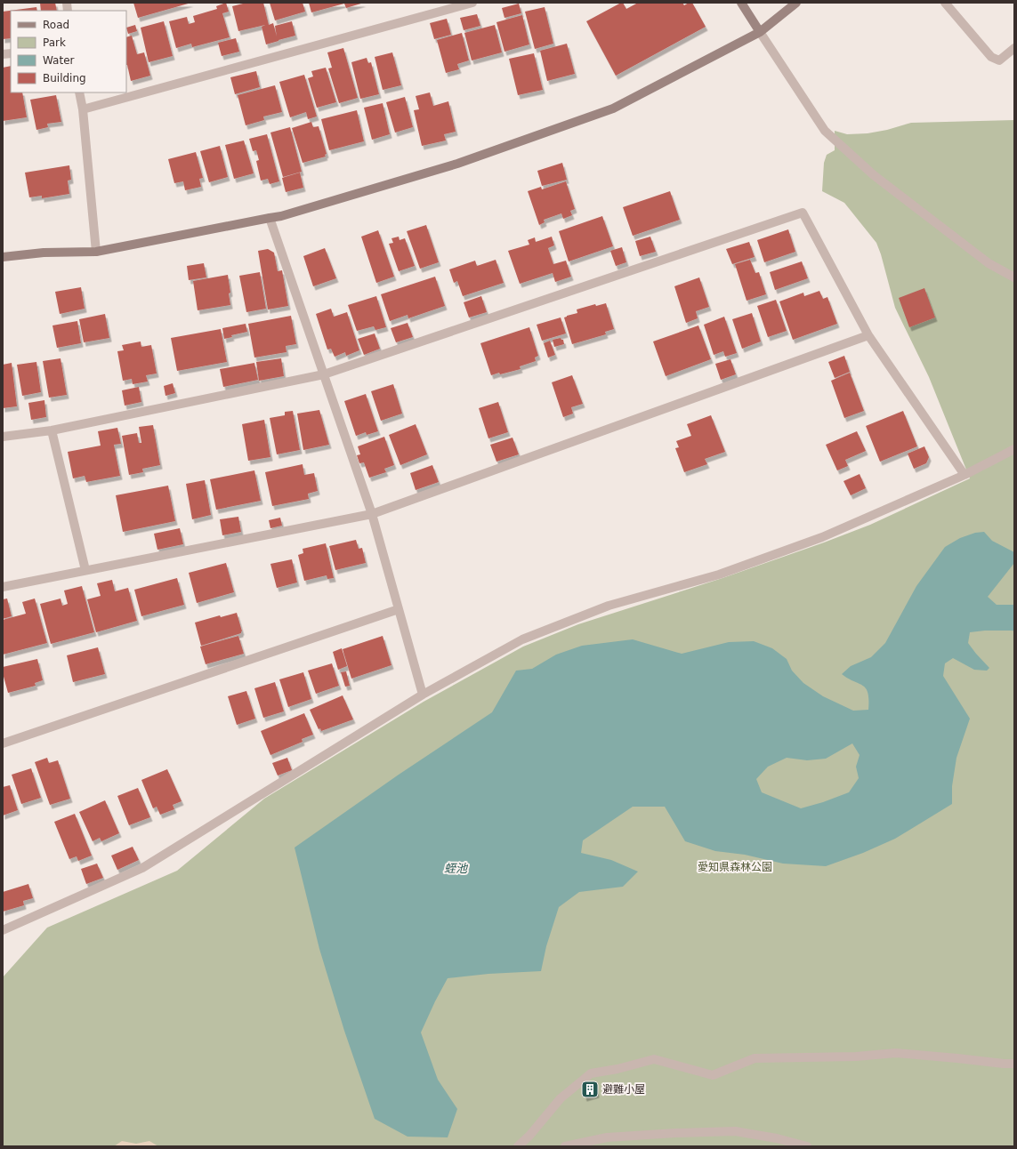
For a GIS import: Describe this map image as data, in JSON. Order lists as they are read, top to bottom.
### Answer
{
  "water": ["蛭池"],
  "parks": ["愛知県森林公園"],
  "places": {
    "building": ["避難小屋"]
  },
  "legend": [
    "Road",
    "Park",
    "Water",
    "Building"
  ]
}
